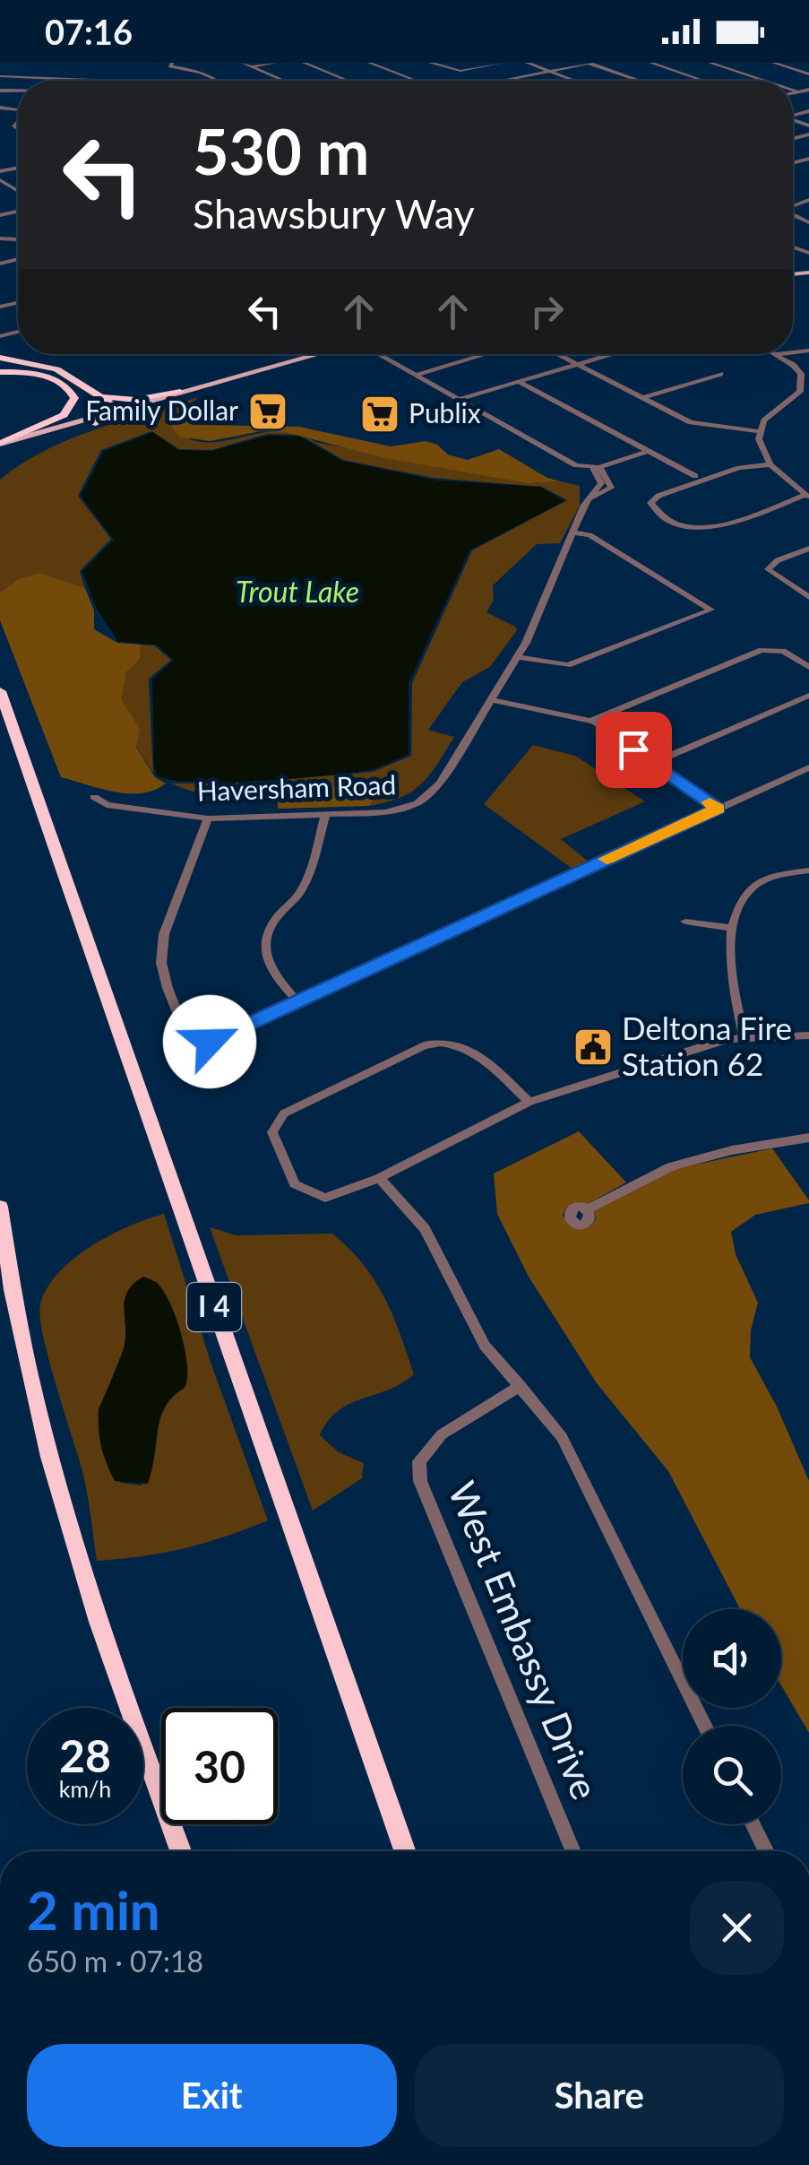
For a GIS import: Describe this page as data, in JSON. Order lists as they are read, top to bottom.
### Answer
{
  "streets": {
    "highway": ["I 4"],
    "street": ["Haversham Road", "West Embassy Drive"]
  },
  "water": ["Trout Lake"],
  "places": {
    "supermarket": ["Family Dollar", "Publix"],
    "public building": ["Deltona Fire Station 62"]
  },
  "page": {
    "status": "07:16",
    "turn": ["530 m", "Shawsbury Way"],
    "speed": "28 km/h",
    "limit": "30",
    "heading": ["2 min", "650 m · 07:18"],
    "buttons": ["Exit", "Share"]
  }
}
